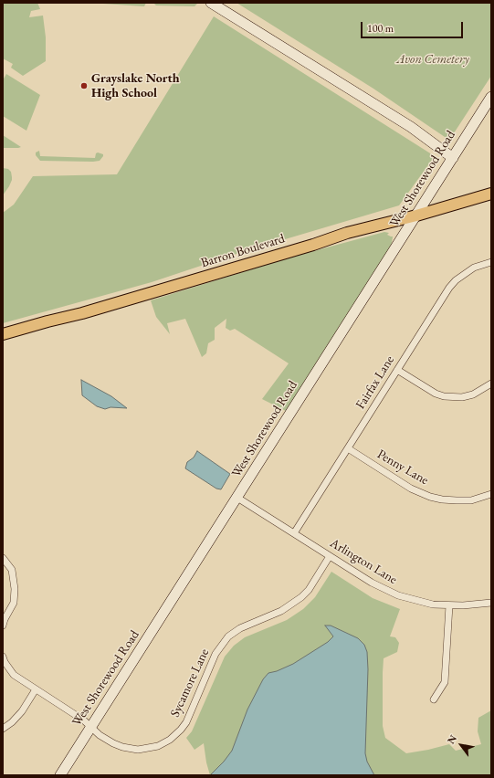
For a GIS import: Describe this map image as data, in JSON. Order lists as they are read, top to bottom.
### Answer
{
  "streets": {
    "main road": ["West Shorewood Road", "Barron Boulevard"],
    "street": [
      "Fairfax Lane",
      "Penny Lane",
      "Arlington Lane",
      "Sycamore Lane"
    ]
  },
  "crossings": [
    ["West Shorewood Road", "Barron Boulevard"],
    ["West Shorewood Road", "Arlington Lane"],
    ["West Shorewood Road", "Sycamore Lane"],
    ["Fairfax Lane", "Penny Lane"],
    ["Fairfax Lane", "Arlington Lane"],
    ["Arlington Lane", "Sycamore Lane"]
  ],
  "parks": ["Avon Cemetery"],
  "places": ["Grayslake North High School"],
  "scale_bar": "100 m",
  "north": "top left"
}
